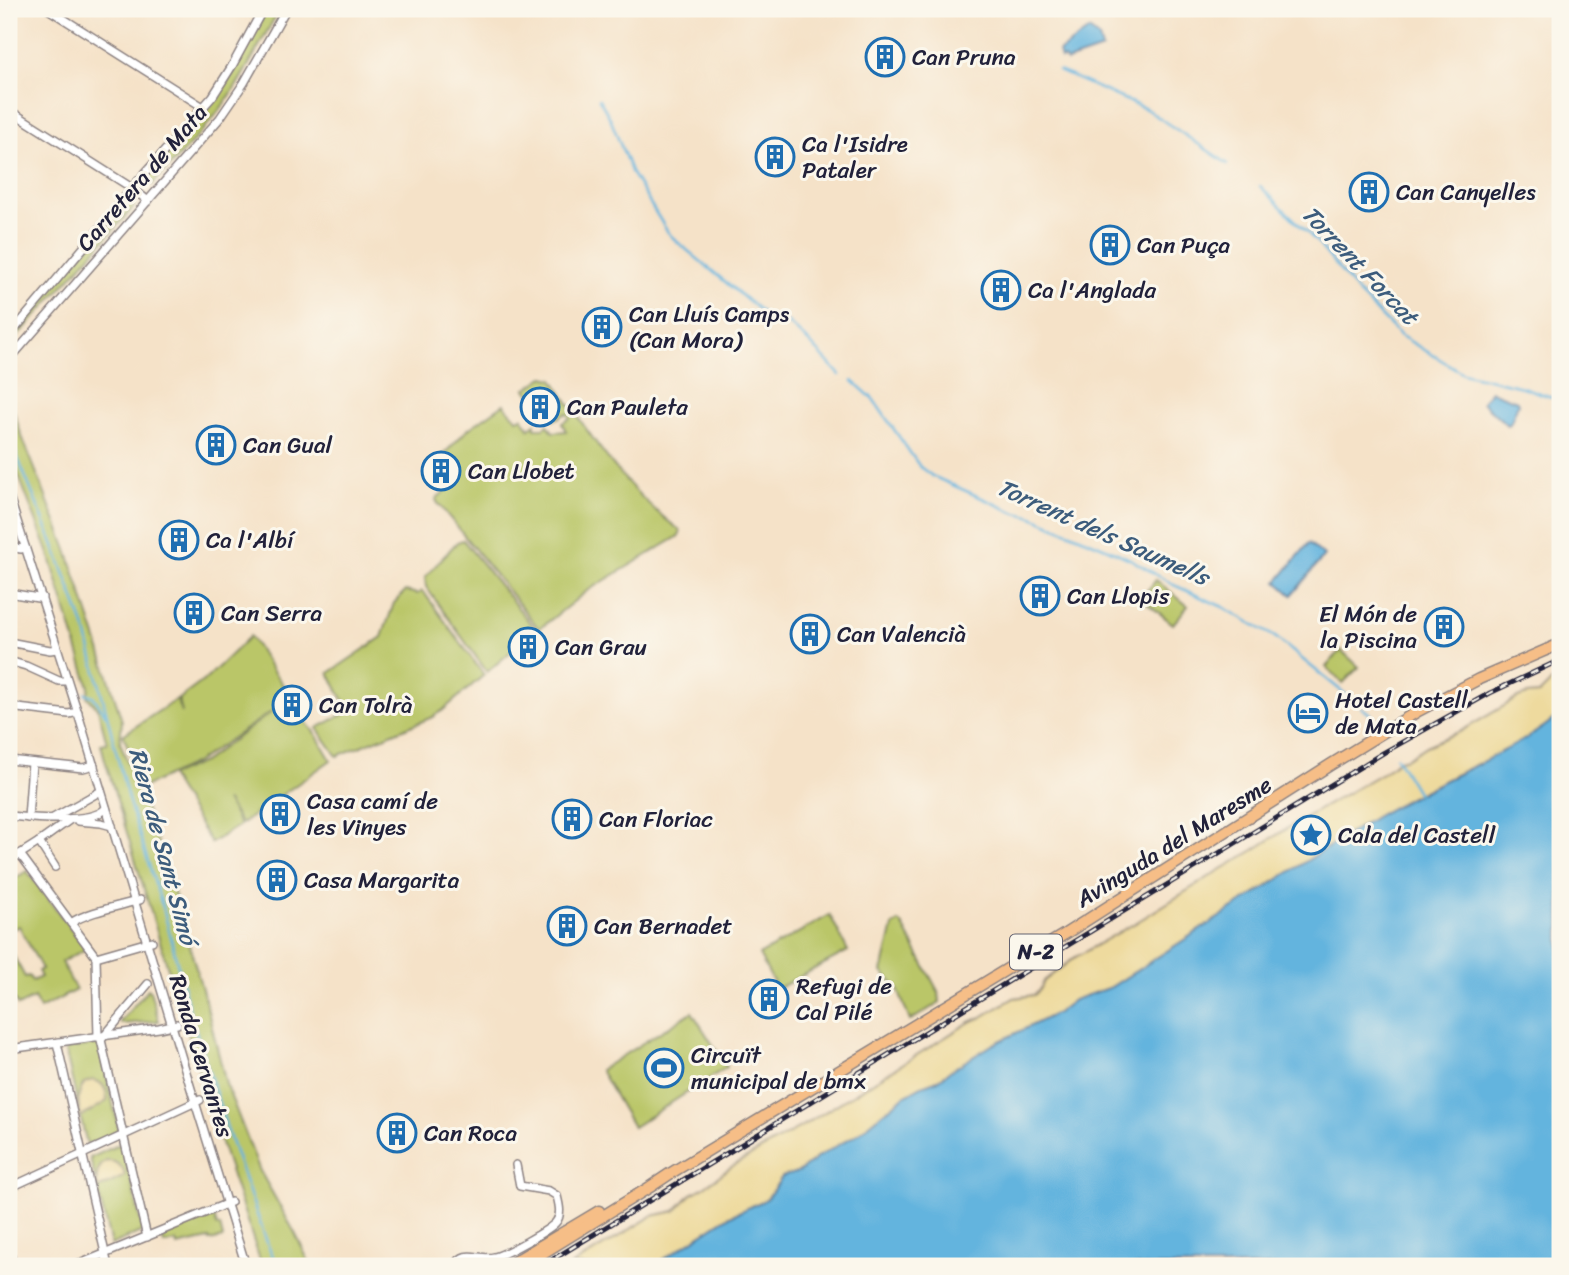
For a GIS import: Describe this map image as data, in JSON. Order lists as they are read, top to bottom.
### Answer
{
  "streets": {
    "main road": ["Avinguda del Maresme", "N-2"],
    "street": ["Carretera de Mata", "Ronda Cervantes"]
  },
  "water": ["Torrent Forcat", "Torrent dels Saumells", "Riera de Sant Simó"],
  "places": {
    "building": [
      "Can Pruna",
      "Ca l'Isidre Pataler",
      "Can Canyelles",
      "Can Puça",
      "Ca l'Anglada",
      "Can Lluís Camps (Can Mora)",
      "Can Pauleta",
      "Can Gual",
      "Can Llobet",
      "Ca l'Albí",
      "Can Llopis",
      "Can Serra",
      "El Món de la Piscina",
      "Can Valencià",
      "Can Grau",
      "Can Tolrà",
      "Casa camí de les Vinyes",
      "Can Floriac",
      "Casa Margarita",
      "Can Bernadet",
      "Refugi de Cal Pilé",
      "Can Roca"
    ],
    "hotel": ["Hotel Castell de Mata"],
    "place": ["Cala del Castell"],
    "sports": ["Circuït municipal de bmx"]
  }
}
